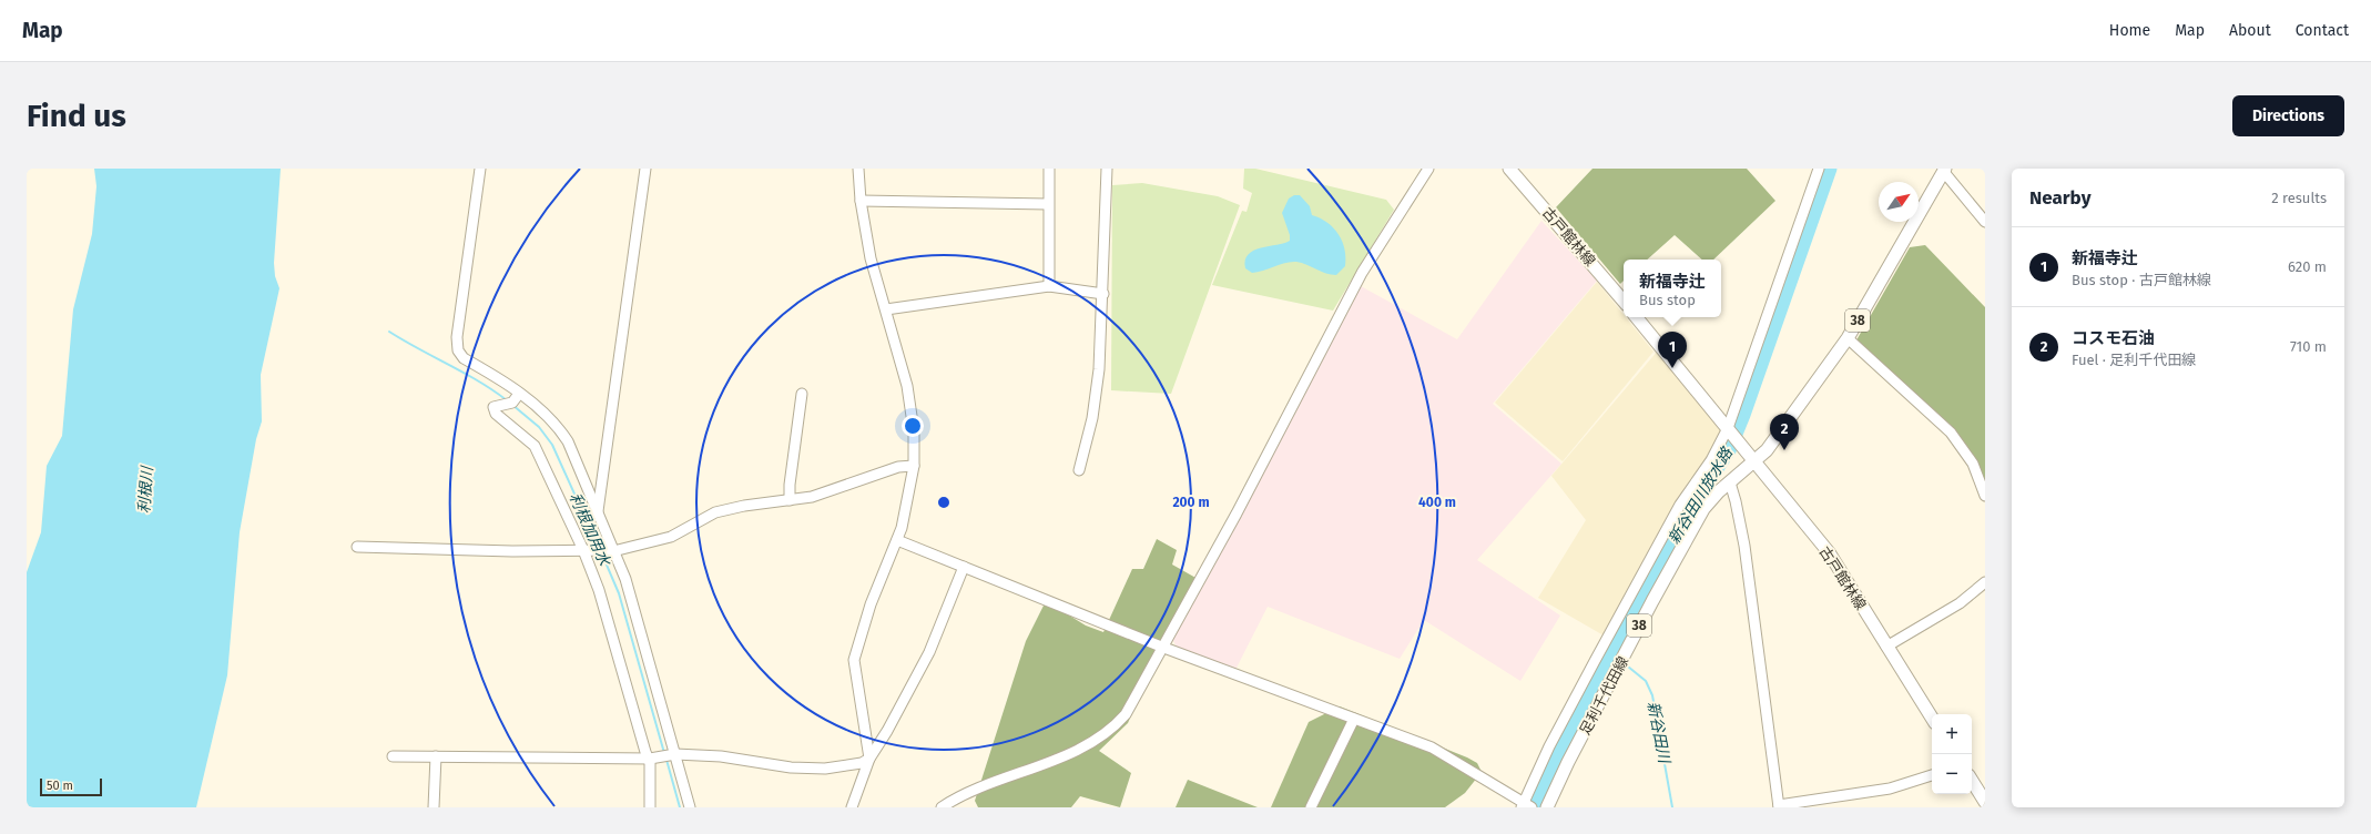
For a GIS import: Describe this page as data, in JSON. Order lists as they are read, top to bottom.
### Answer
{
  "streets": {
    "main road": ["古戸館林線", "38", "足利千代田線"]
  },
  "crossings": [
    ["古戸館林線", "足利千代田線"]
  ],
  "water": [
    "利根川",
    "新谷田川放水路",
    "利根加用水",
    "新谷田川"
  ],
  "scale_bar": "50 m",
  "north": "top right",
  "page": {
    "header": "Map",
    "nav": [
      "Home",
      "Map",
      "About",
      "Contact"
    ],
    "buttons": "Directions",
    "title": "Find us",
    "heading": ["Nearby", "2 results"],
    "list": [
      {
        "mark": "1",
        "name": "新福寺辻",
        "note": "Bus stop · 古戸館林線",
        "value": "620 m"
      },
      {
        "mark": "2",
        "name": "コスモ石油",
        "note": "Fuel · 足利千代田線",
        "value": "710 m"
      }
    ],
    "popup": ["新福寺辻", "Bus stop"],
    "pins": ["1", "2"],
    "map_buttons": ["+", "−"],
    "scale": "50 m"
  },
  "rings": ["200 m", "400 m"]
}
